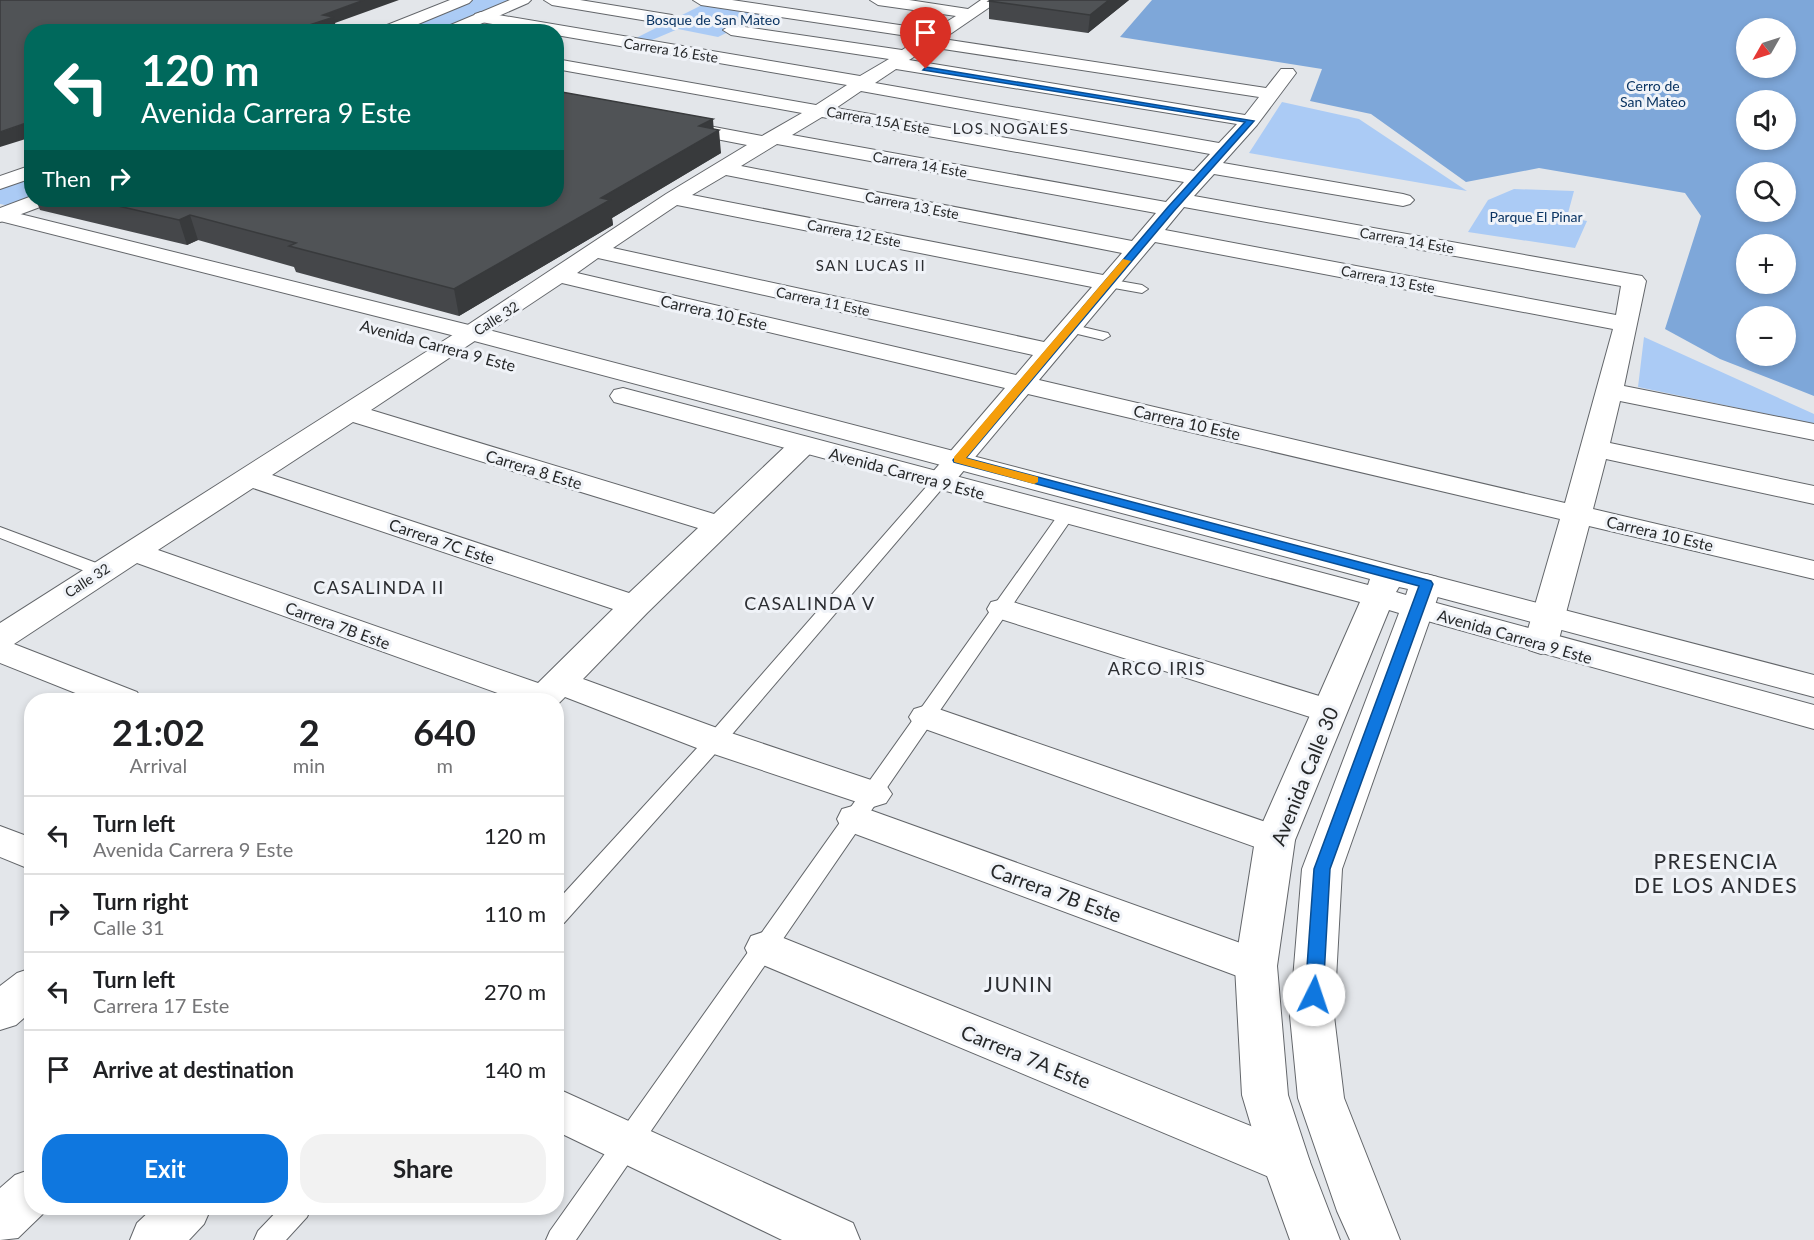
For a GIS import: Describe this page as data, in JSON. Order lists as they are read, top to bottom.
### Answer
{
  "streets": {
    "street": [
      "Carrera 16 Este",
      "Carrera 15A Este",
      "Carrera 14 Este",
      "Carrera 13 Este",
      "Carrera 12 Este",
      "Carrera 11 Este",
      "Carrera 10 Este",
      "Calle 32",
      "Avenida Carrera 9 Este",
      "Carrera 8 Este",
      "Carrera 7C Este",
      "Carrera 7B Este",
      "Avenida Calle 30",
      "Carrera 7A Este"
    ]
  },
  "crossings": [
    ["Carrera 16 Este", "Carrera 15A Este"],
    ["Carrera 16 Este", "Calle 32"],
    ["Carrera 15A Este", "Calle 32"],
    ["Carrera 14 Este", "Carrera 13 Este"],
    ["Carrera 14 Este", "Calle 32"],
    ["Carrera 13 Este", "Calle 32"],
    ["Carrera 12 Este", "Calle 32"],
    ["Carrera 11 Este", "Calle 32"],
    ["Carrera 10 Este", "Calle 32"],
    ["Calle 32", "Avenida Carrera 9 Este"],
    ["Calle 32", "Carrera 8 Este"],
    ["Calle 32", "Carrera 7C Este"],
    ["Calle 32", "Carrera 7B Este"],
    ["Avenida Carrera 9 Este", "Avenida Calle 30"],
    ["Carrera 7B Este", "Avenida Calle 30"],
    ["Avenida Calle 30", "Carrera 7A Este"]
  ],
  "districts": [
    "LOS NOGALES",
    "SAN LUCAS II",
    "CASALINDA II",
    "CASALINDA V",
    "ARCO IRIS",
    "PRESENCIA DE LOS ANDES",
    "JUNIN"
  ],
  "parks": ["Bosque de San Mateo", "Cerro de San Mateo", "Parque El Pinar"],
  "north": "bottom left",
  "page": {
    "map_buttons": ["+", "−"],
    "turn": ["120 m", "Avenida Carrera 9 Este"],
    "then": "Then",
    "eta": [
      "21:02",
      "Arrival",
      "2",
      "min",
      "640",
      "m"
    ],
    "list": [
      {
        "name": "Turn left",
        "note": "Avenida Carrera 9 Este",
        "value": "120 m"
      },
      {
        "name": "Turn right",
        "note": "Calle 31",
        "value": "110 m"
      },
      {
        "name": "Turn left",
        "note": "Carrera 17 Este",
        "value": "270 m"
      },
      {
        "name": "Arrive at destination",
        "value": "140 m"
      }
    ],
    "buttons": ["Exit", "Share"]
  }
}
